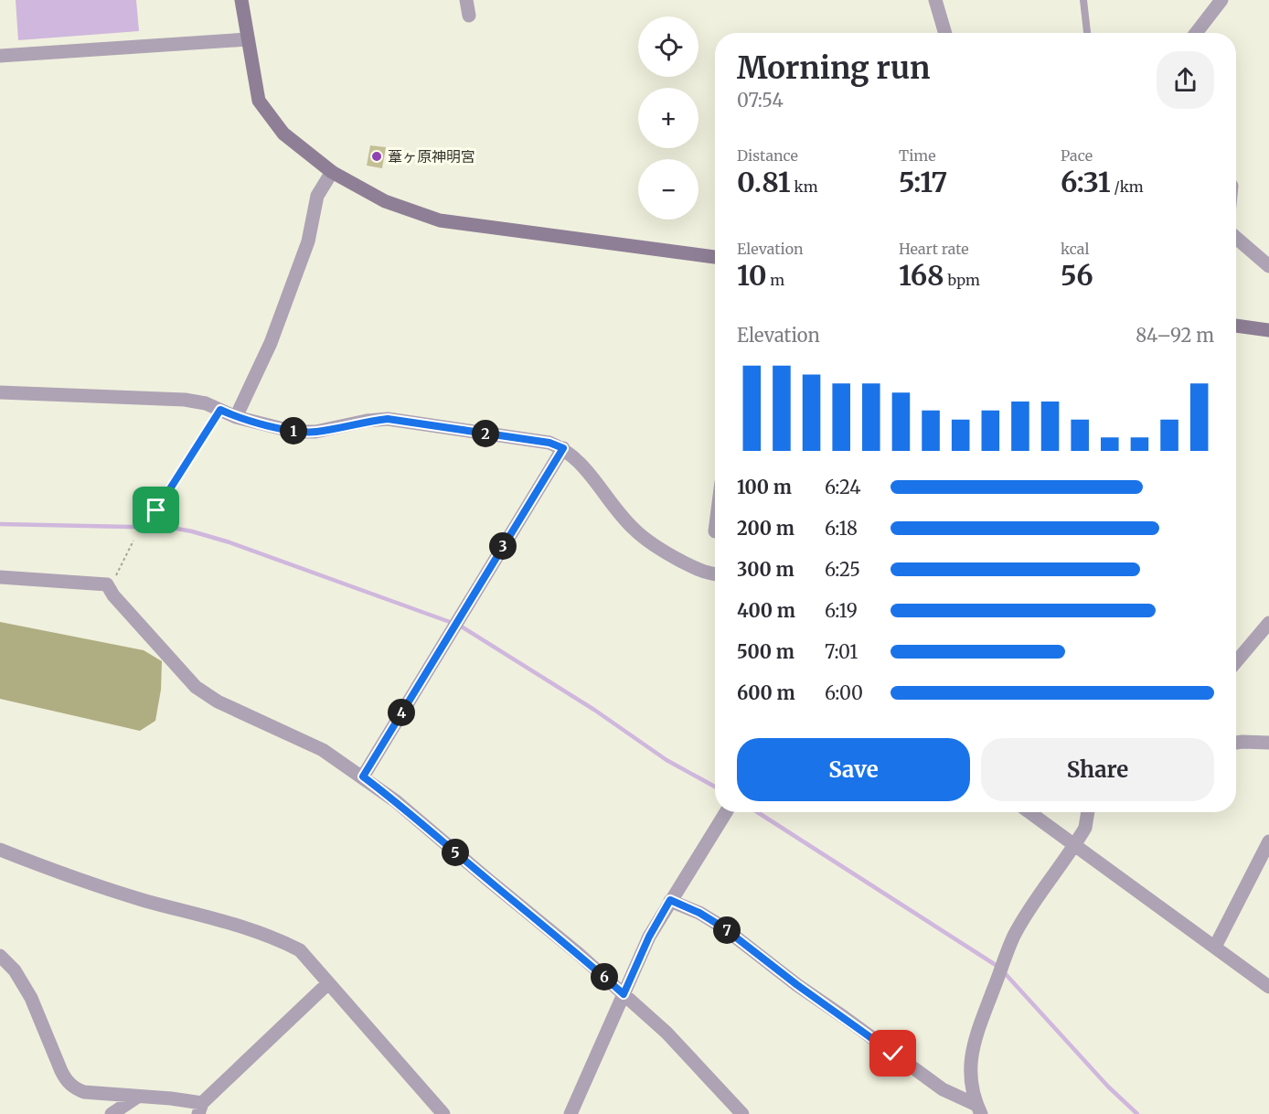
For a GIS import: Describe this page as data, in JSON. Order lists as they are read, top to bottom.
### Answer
{
  "places": ["葦ヶ原神明宮"],
  "page": {
    "map_buttons": ["+", "−"],
    "heading": ["Morning run", "07:54"],
    "stats": [
      ["Distance", "0.81 km"],
      ["Time", "5:17"],
      ["Pace", "6:31 /km"],
      ["Elevation", "10 m"],
      ["Heart rate", "168 bpm"],
      ["kcal", "56"]
    ],
    "chart": ["Elevation", "84–92 m"],
    "pins": [
      "1",
      "2",
      "3",
      "4",
      "5",
      "7",
      "6"
    ],
    "list": [
      {
        "name": "100 m",
        "note": "6:24"
      },
      {
        "name": "200 m",
        "note": "6:18"
      },
      {
        "name": "300 m",
        "note": "6:25"
      },
      {
        "name": "400 m",
        "note": "6:19"
      },
      {
        "name": "500 m",
        "note": "7:01"
      },
      {
        "name": "600 m",
        "note": "6:00"
      }
    ],
    "buttons": ["Save", "Share"]
  }
}
